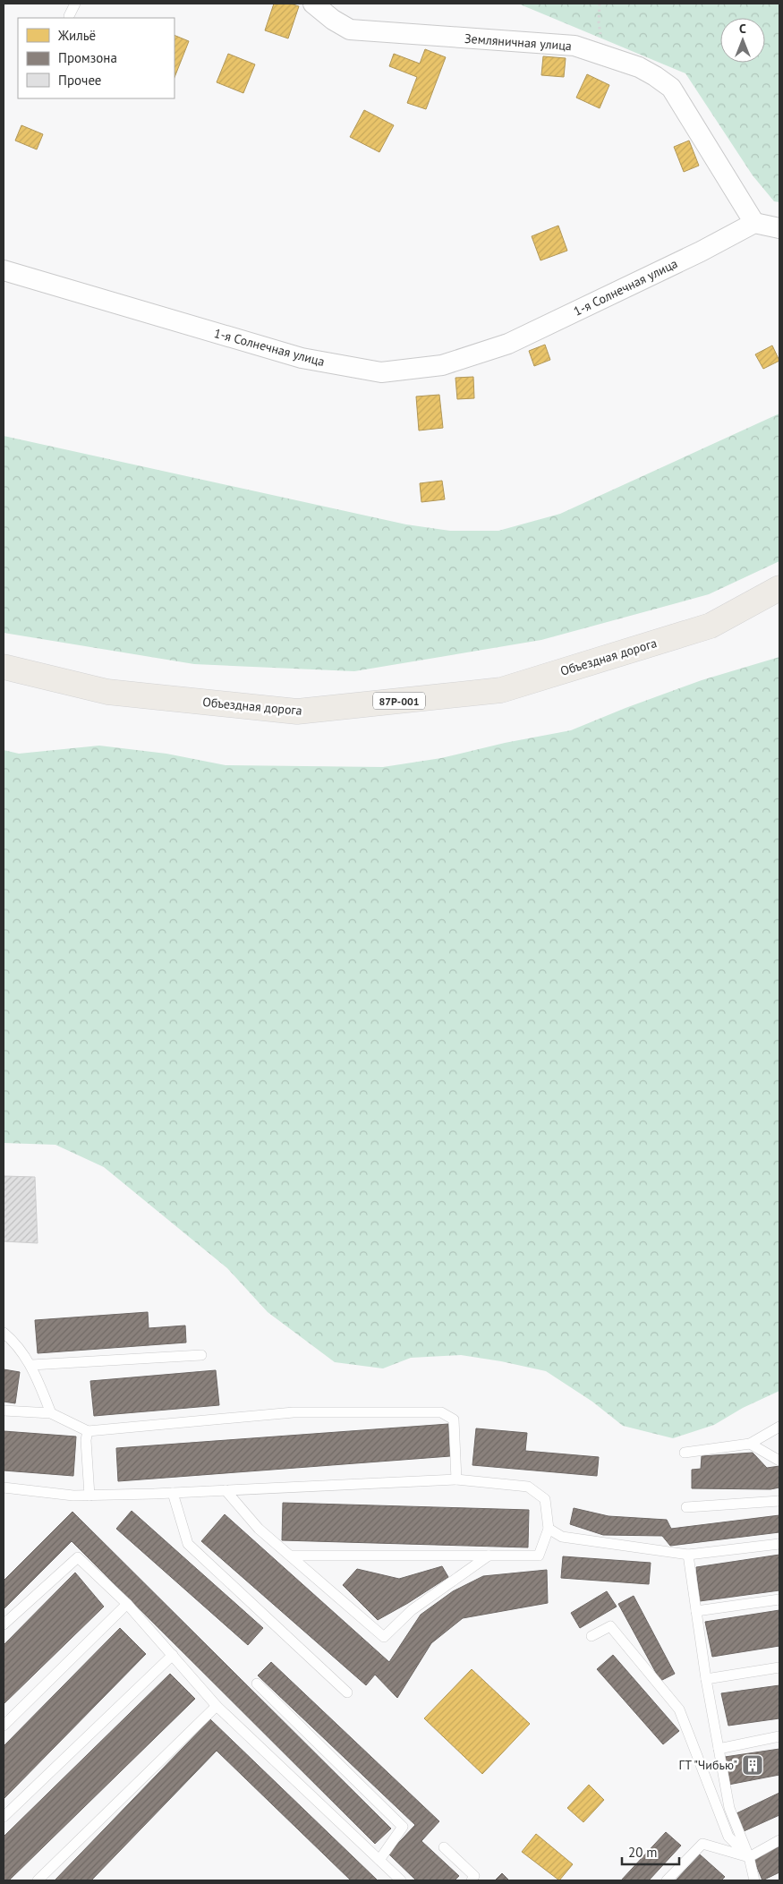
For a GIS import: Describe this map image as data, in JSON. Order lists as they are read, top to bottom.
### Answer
{
  "streets": {
    "main road": ["Объездная дорога", "87Р-001"],
    "street": ["Земляничная улица", "1-я Солнечная улица"]
  },
  "crossings": [
    ["Земляничная улица", "1-я Солнечная улица"]
  ],
  "places": {
    "building": ["ГТ \"Чибью\""]
  },
  "legend": ["Жильё", "Промзона", "Прочее"],
  "scale_bar": "20 m",
  "north": "top"
}
